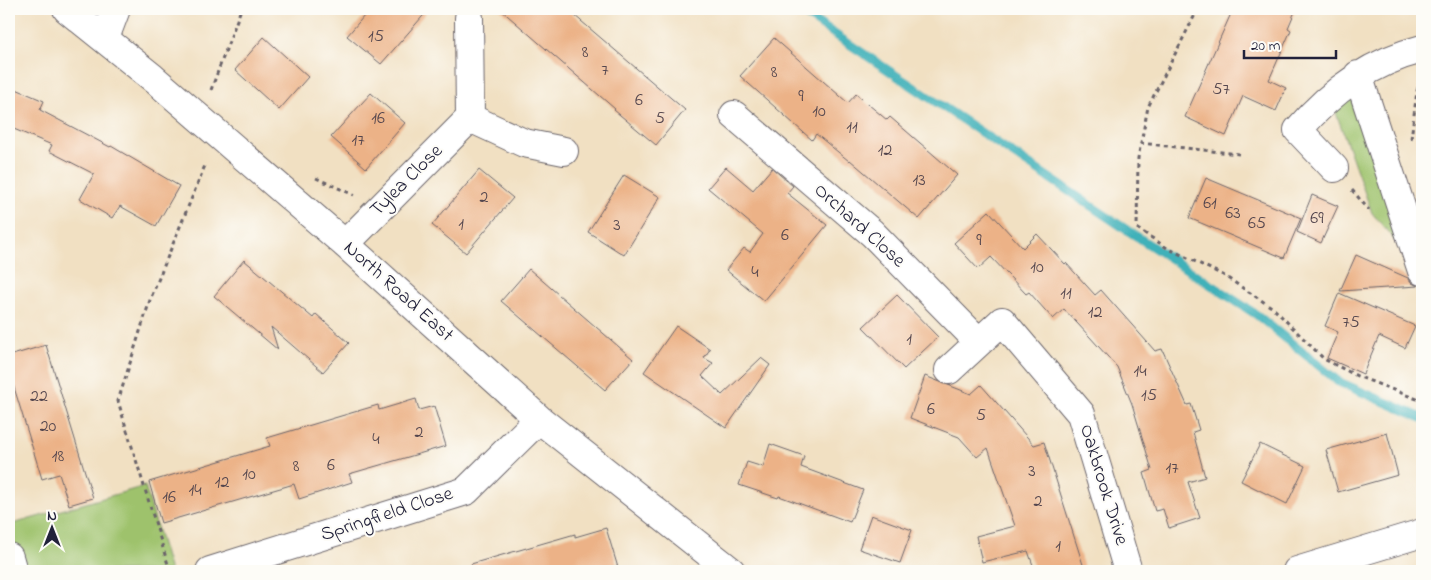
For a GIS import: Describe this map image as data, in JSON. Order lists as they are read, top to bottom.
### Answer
{
  "streets": {
    "street": [
      "Tylea Close",
      "Orchard Close",
      "North Road East",
      "Oakbrook Drive",
      "Springfield Close"
    ]
  },
  "crossings": [
    ["Tylea Close", "North Road East"],
    ["Orchard Close", "Oakbrook Drive"],
    ["North Road East", "Springfield Close"]
  ],
  "house_numbers": [
    "15",
    "8",
    "7",
    "8",
    "57",
    "9",
    "6",
    "10",
    "16",
    "5",
    "11",
    "17",
    "12",
    "13",
    "2",
    "61",
    "63",
    "69",
    "65",
    "1",
    "3",
    "6",
    "9",
    "10",
    "4",
    "11",
    "12",
    "75",
    "1",
    "14",
    "15",
    "22",
    "6",
    "5",
    "20",
    "2",
    "4",
    "18",
    "6",
    "8",
    "17",
    "3",
    "10",
    "12",
    "14",
    "16",
    "2",
    "1"
  ],
  "scale_bar": "20 m",
  "north": "top"
}
